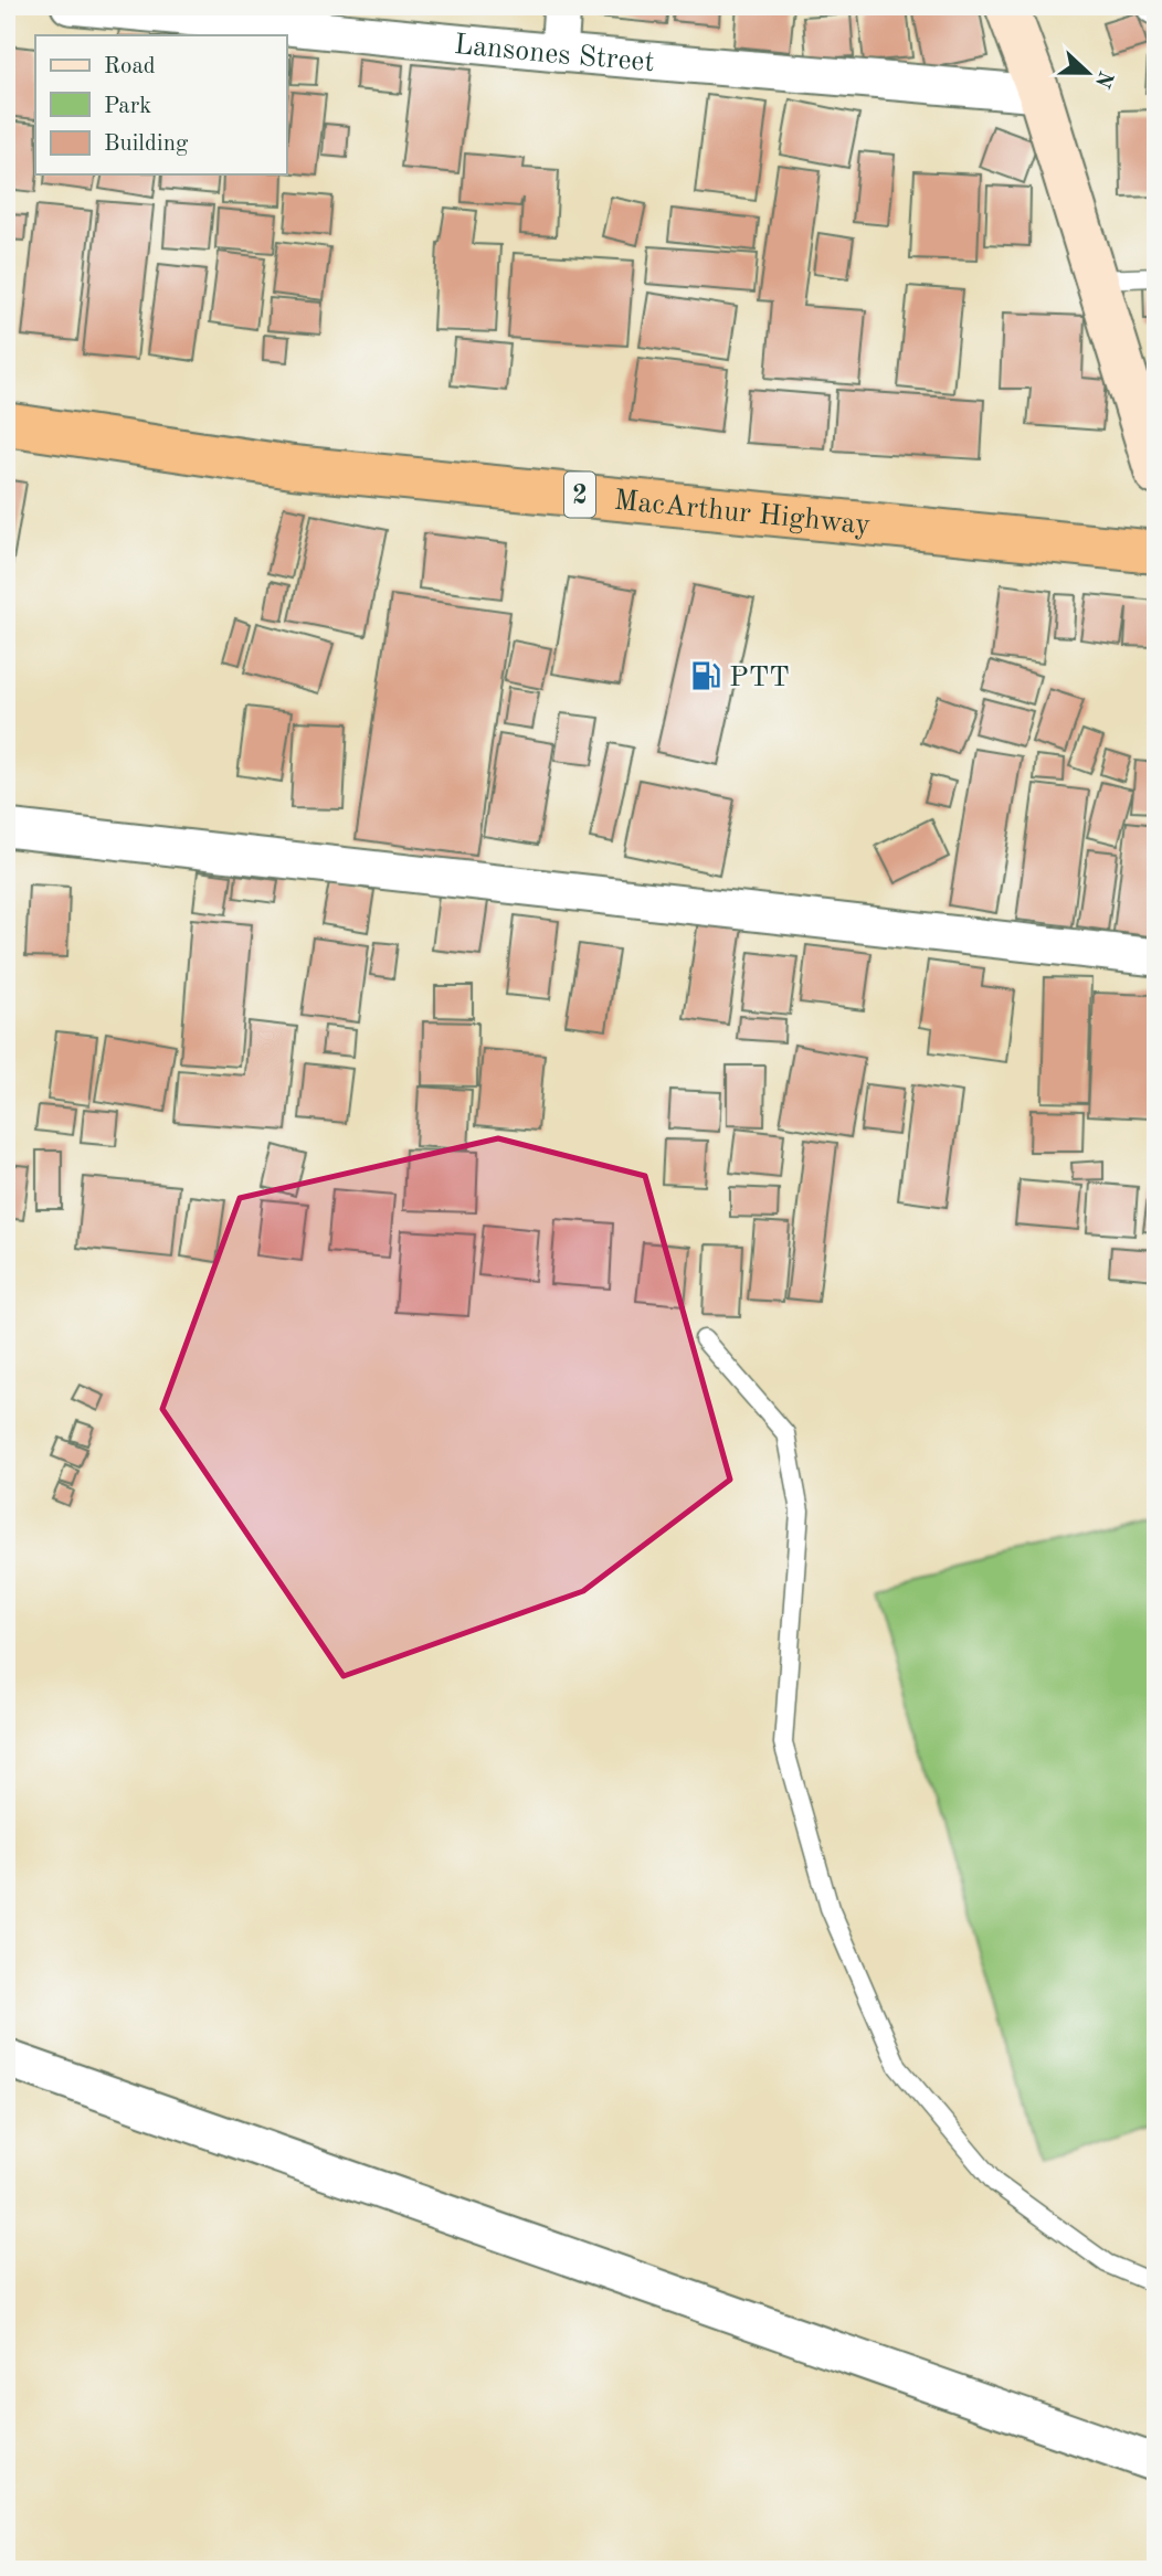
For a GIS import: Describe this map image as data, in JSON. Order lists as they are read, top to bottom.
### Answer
{
  "streets": {
    "highway": ["2", "MacArthur Highway"],
    "street": ["Lansones Street"]
  },
  "places": {
    "fuel station": ["PTT"]
  },
  "legend": ["Road", "Park", "Building"],
  "north": "right"
}
